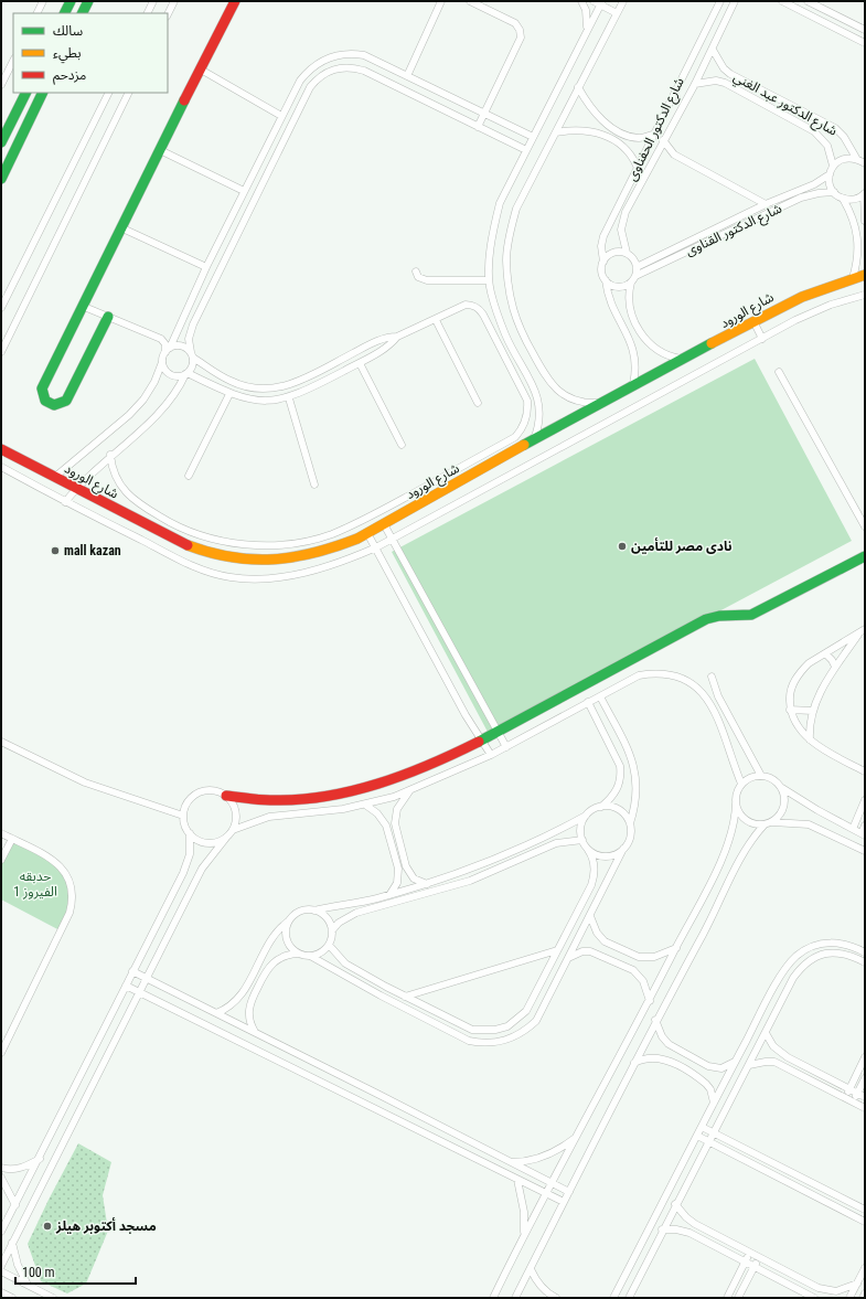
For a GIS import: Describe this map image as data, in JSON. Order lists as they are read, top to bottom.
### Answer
{
  "streets": {
    "street": [
      "شارع الدكتور عبد الغني",
      "شارع الدكتور الحفناوى",
      "شارع الدكتور القناوى",
      "شارع الورود"
    ]
  },
  "crossings": [
    ["شارع الدكتور عبد الغني", "شارع الدكتور الحفناوى"],
    ["شارع الدكتور الحفناوى", "شارع الدكتور القناوى"]
  ],
  "parks": ["حدبقه الفيروز 1"],
  "places": ["نادى مصر للتأمين", "mall kazan", "مسجد أكتوبر هيلز"],
  "legend": ["سالك", "بطيء", "مزدحم"],
  "scale_bar": "100 m"
}
